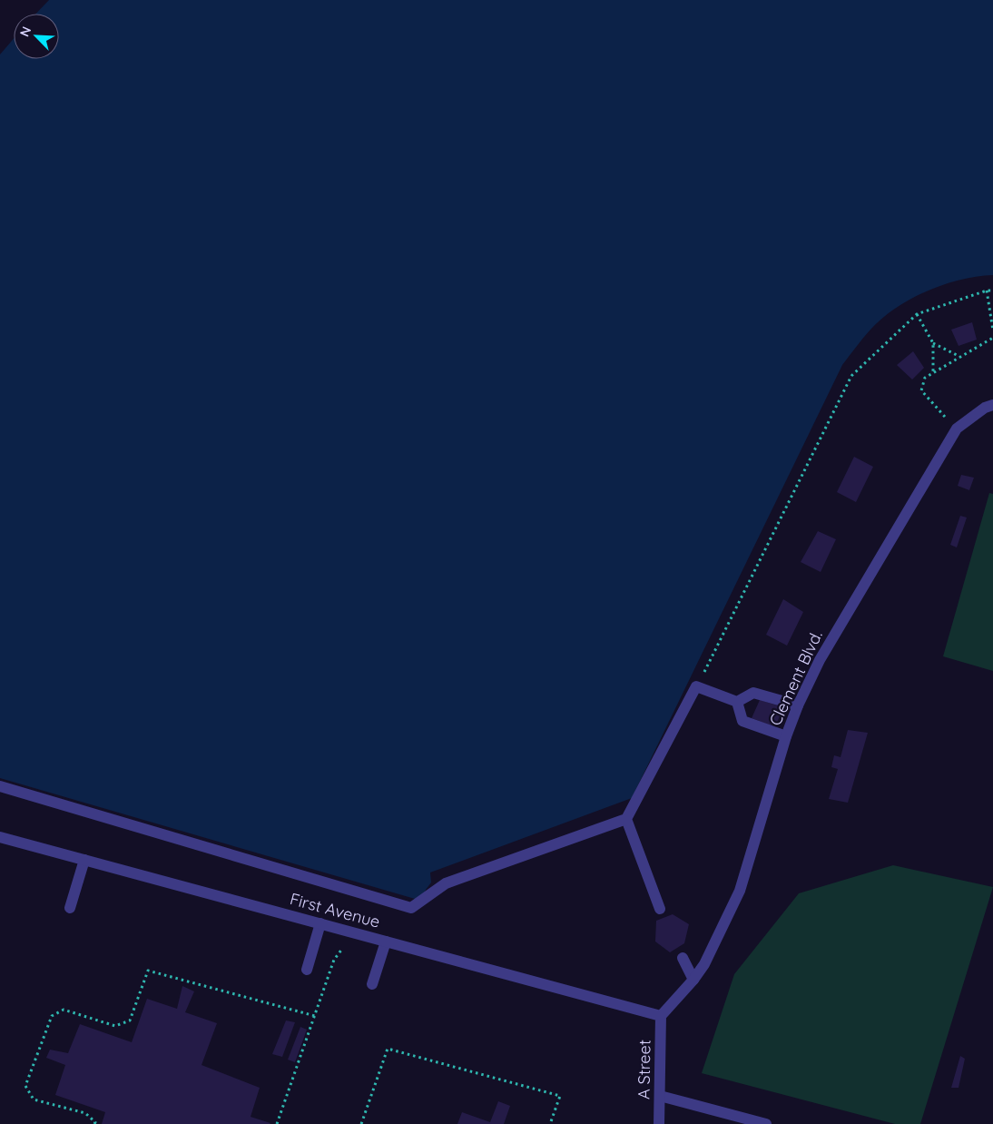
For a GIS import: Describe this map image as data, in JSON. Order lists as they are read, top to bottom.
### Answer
{
  "streets": {
    "street": ["Clement Blvd.", "First Avenue", "A Street"]
  },
  "crossings": [
    ["Clement Blvd.", "First Avenue"],
    ["Clement Blvd.", "A Street"],
    ["First Avenue", "A Street"]
  ],
  "north": "top left"
}
